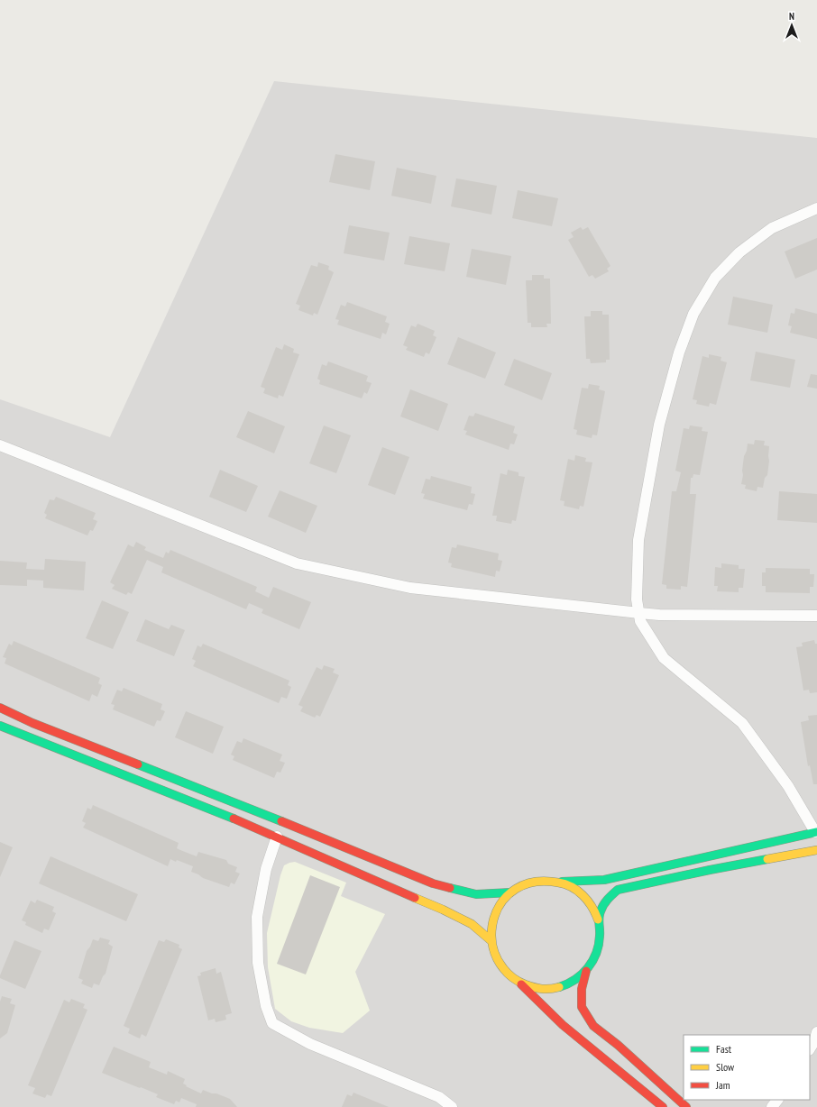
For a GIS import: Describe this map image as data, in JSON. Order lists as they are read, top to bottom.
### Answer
{
  "legend": ["Fast", "Slow", "Jam"],
  "north": "top"
}
